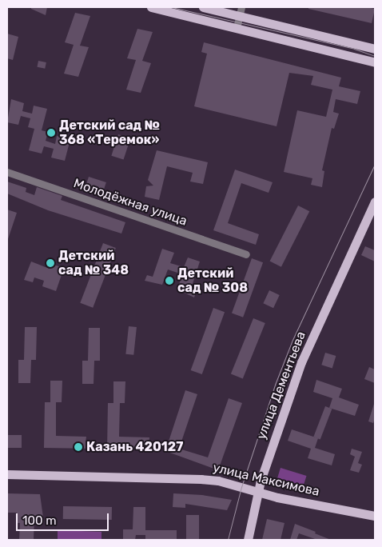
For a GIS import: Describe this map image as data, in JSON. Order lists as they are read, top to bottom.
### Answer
{
  "streets": {
    "main road": ["улица Дементьева", "улица Максимова"],
    "street": ["Молодёжная улица"]
  },
  "crossings": [
    ["улица Дементьева", "улица Максимова"]
  ],
  "places": [
    "Детский сад № 368 «Теремок»",
    "Детский сад № 348",
    "Детский сад № 308",
    "Казань 420127"
  ],
  "scale_bar": "100 m"
}
